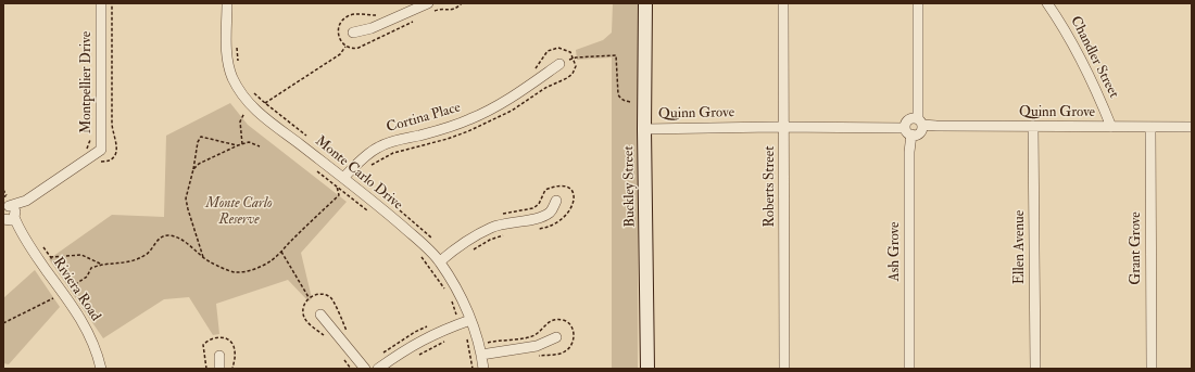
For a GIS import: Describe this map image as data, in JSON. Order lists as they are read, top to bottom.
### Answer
{
  "streets": {
    "main road": ["Buckley Street"],
    "street": [
      "Chandler Street",
      "Montpellier Drive",
      "Quinn Grove",
      "Cortina Place",
      "Monte Carlo Drive",
      "Roberts Street",
      "Ellen Avenue",
      "Grant Grove",
      "Ash Grove",
      "Riviera Road"
    ]
  },
  "crossings": [
    ["Chandler Street", "Quinn Grove"],
    ["Montpellier Drive", "Riviera Road"],
    ["Quinn Grove", "Buckley Street"],
    ["Quinn Grove", "Roberts Street"],
    ["Quinn Grove", "Ellen Avenue"],
    ["Quinn Grove", "Grant Grove"],
    ["Quinn Grove", "Ash Grove"],
    ["Cortina Place", "Monte Carlo Drive"]
  ],
  "parks": ["Monte Carlo Reserve"]
}
